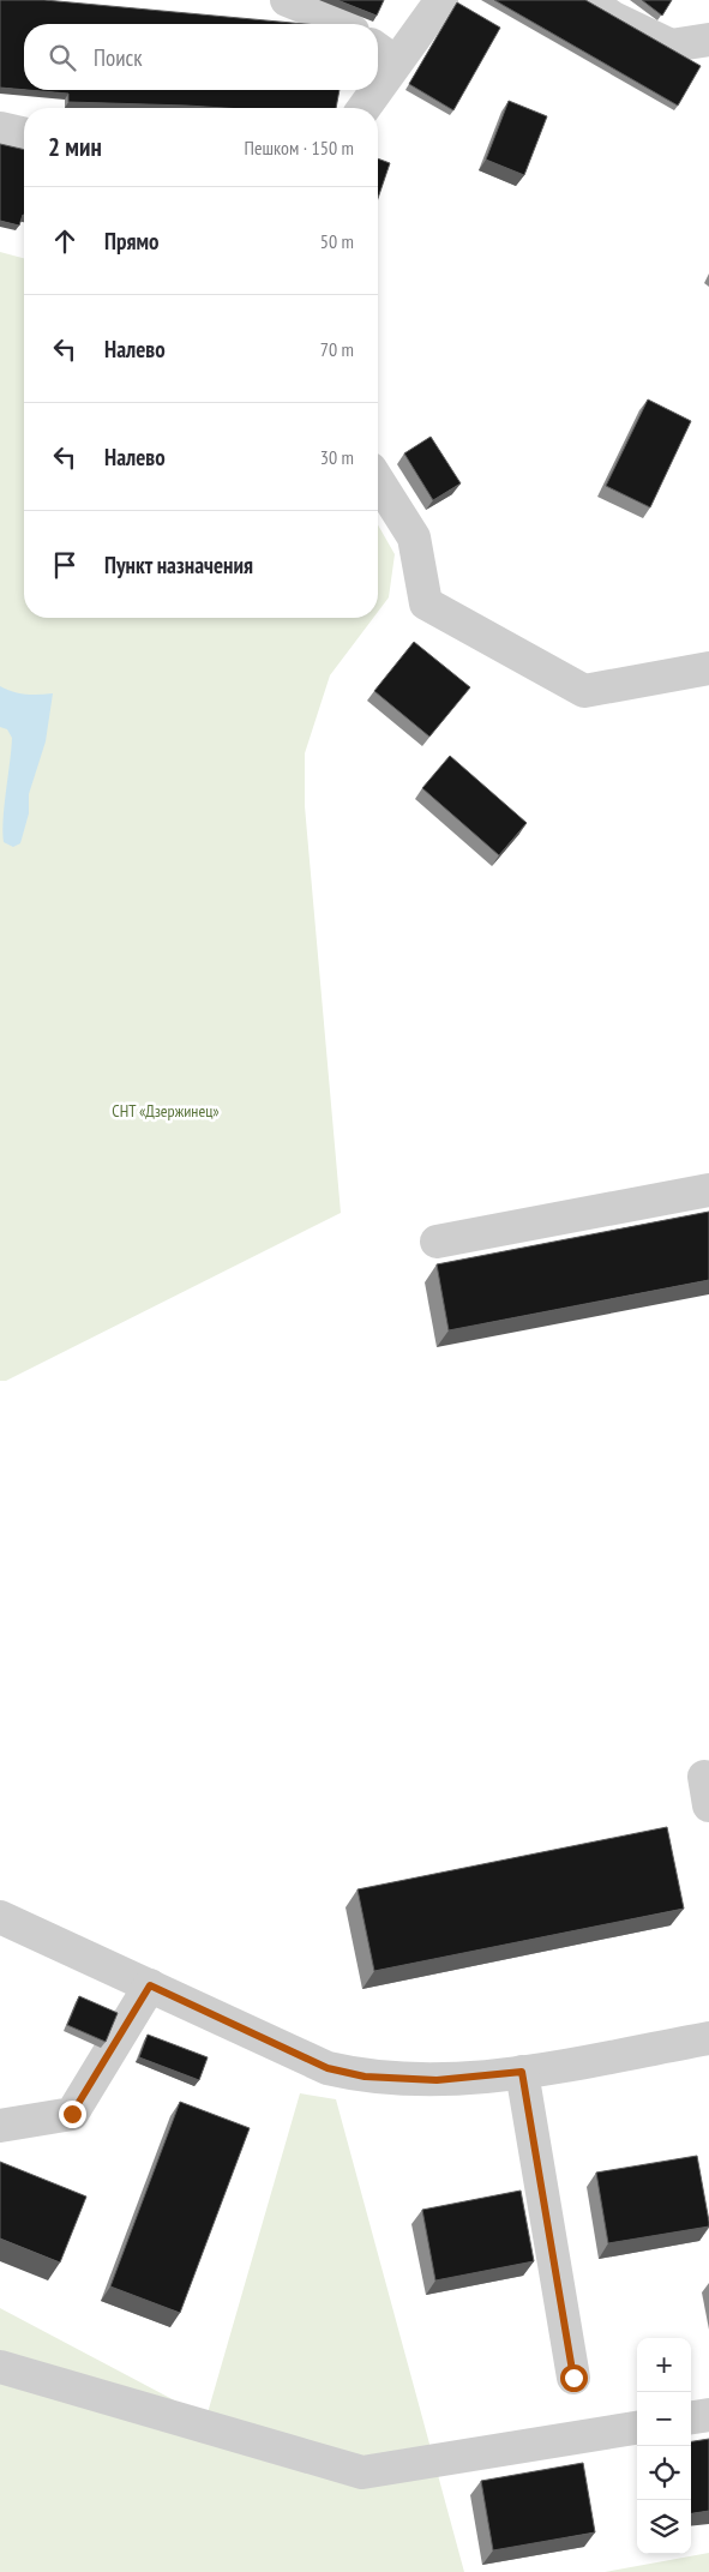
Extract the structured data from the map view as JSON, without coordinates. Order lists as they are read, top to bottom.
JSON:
{
  "parks": ["СНТ «Дзержинец»"],
  "page": {
    "search": "Поиск",
    "heading": ["2 мин", "Пешком · 150 m"],
    "list": [
      ["Прямо", "50 m"],
      ["Налево", "70 m"],
      ["Налево", "30 m"],
      "Пункт назначения"
    ],
    "map_buttons": ["+", "−"]
  }
}
